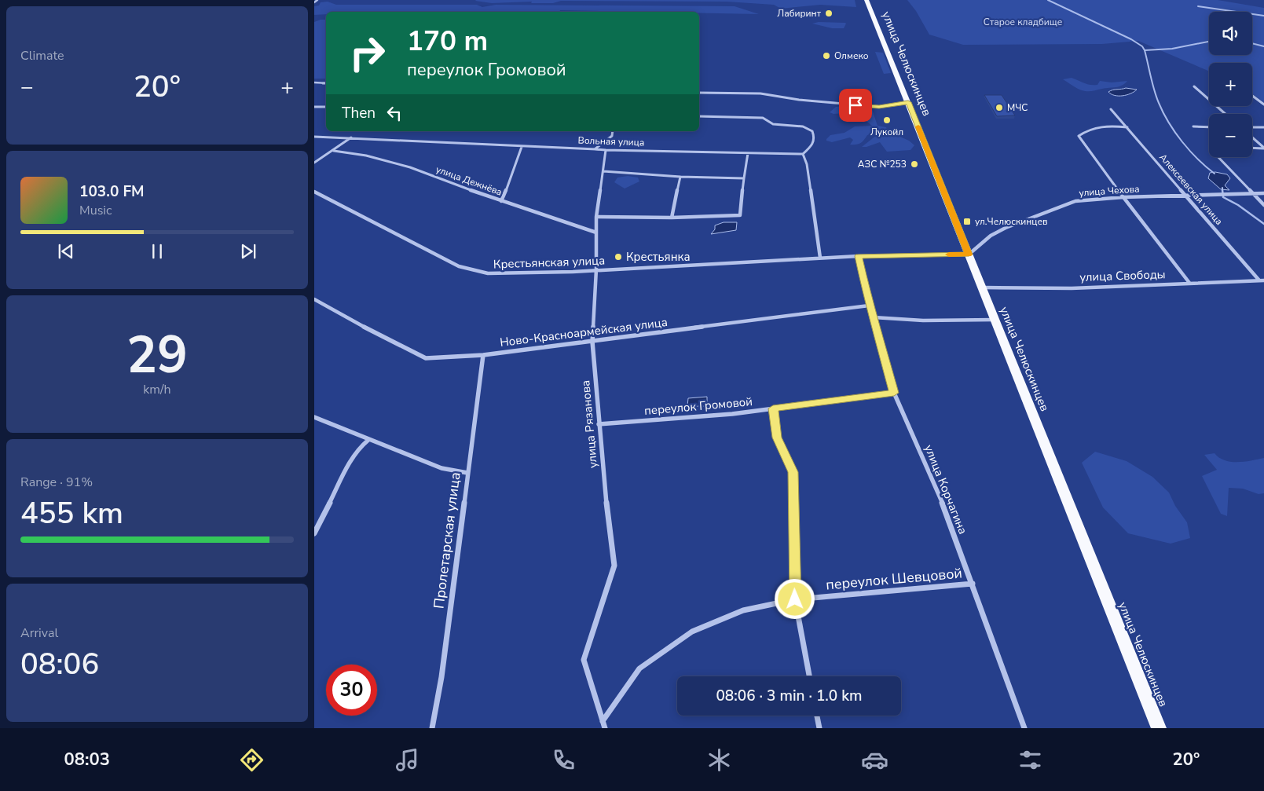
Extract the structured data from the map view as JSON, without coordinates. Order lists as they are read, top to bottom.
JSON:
{
  "streets": {
    "main road": ["улица Челюскинцев"],
    "street": [
      "Вольная улица",
      "улица Дежнёва",
      "Алексеевская улица",
      "улица Чехова",
      "Крестьянская улица",
      "улица Свободы",
      "Ново-Красноармейская улица",
      "переулок Громовой",
      "улица Рязанова",
      "улица Корчагина",
      "Пролетарская улица",
      "переулок Шевцовой"
    ]
  },
  "crossings": [
    ["улица Челюскинцев", "улица Чехова"],
    ["улица Челюскинцев", "Крестьянская улица"],
    ["улица Челюскинцев", "улица Свободы"],
    ["Вольная улица", "улица Рязанова"],
    ["улица Дежнёва", "улица Рязанова"],
    ["Алексеевская улица", "улица Чехова"],
    ["Алексеевская улица", "улица Свободы"],
    ["улица Чехова", "Крестьянская улица"],
    ["Крестьянская улица", "улица Рязанова"],
    ["Крестьянская улица", "улица Корчагина"],
    ["Ново-Красноармейская улица", "улица Рязанова"],
    ["Ново-Красноармейская улица", "улица Корчагина"],
    ["Ново-Красноармейская улица", "Пролетарская улица"],
    ["переулок Громовой", "улица Рязанова"],
    ["переулок Громовой", "улица Корчагина"],
    ["улица Рязанова", "переулок Шевцовой"],
    ["улица Корчагина", "переулок Шевцовой"]
  ],
  "parks": ["Старое кладбище"],
  "places": {
    "other": [
      "Лабиринт",
      "Олмеко",
      "МЧС",
      "Лукойл",
      "АЗС №253",
      "Крестьянка"
    ],
    "transit": ["ул.Челюскинцев"]
  },
  "page": {
    "tile": [
      "Climate",
      ["29", "km/h"],
      ["Range · 91%", "455 km"],
      ["Arrival", "08:06"]
    ],
    "map_buttons": ["+", "−"],
    "turn": ["170 m", "переулок Громовой"],
    "heat": ["−", "20°", "+"],
    "then": "Then",
    "song": ["103.0 FM", "Music"],
    "limit": "30",
    "trip": "08:06 · 3 min · 1.0 km",
    "tabs": ["08:03", "20°"]
  }
}
